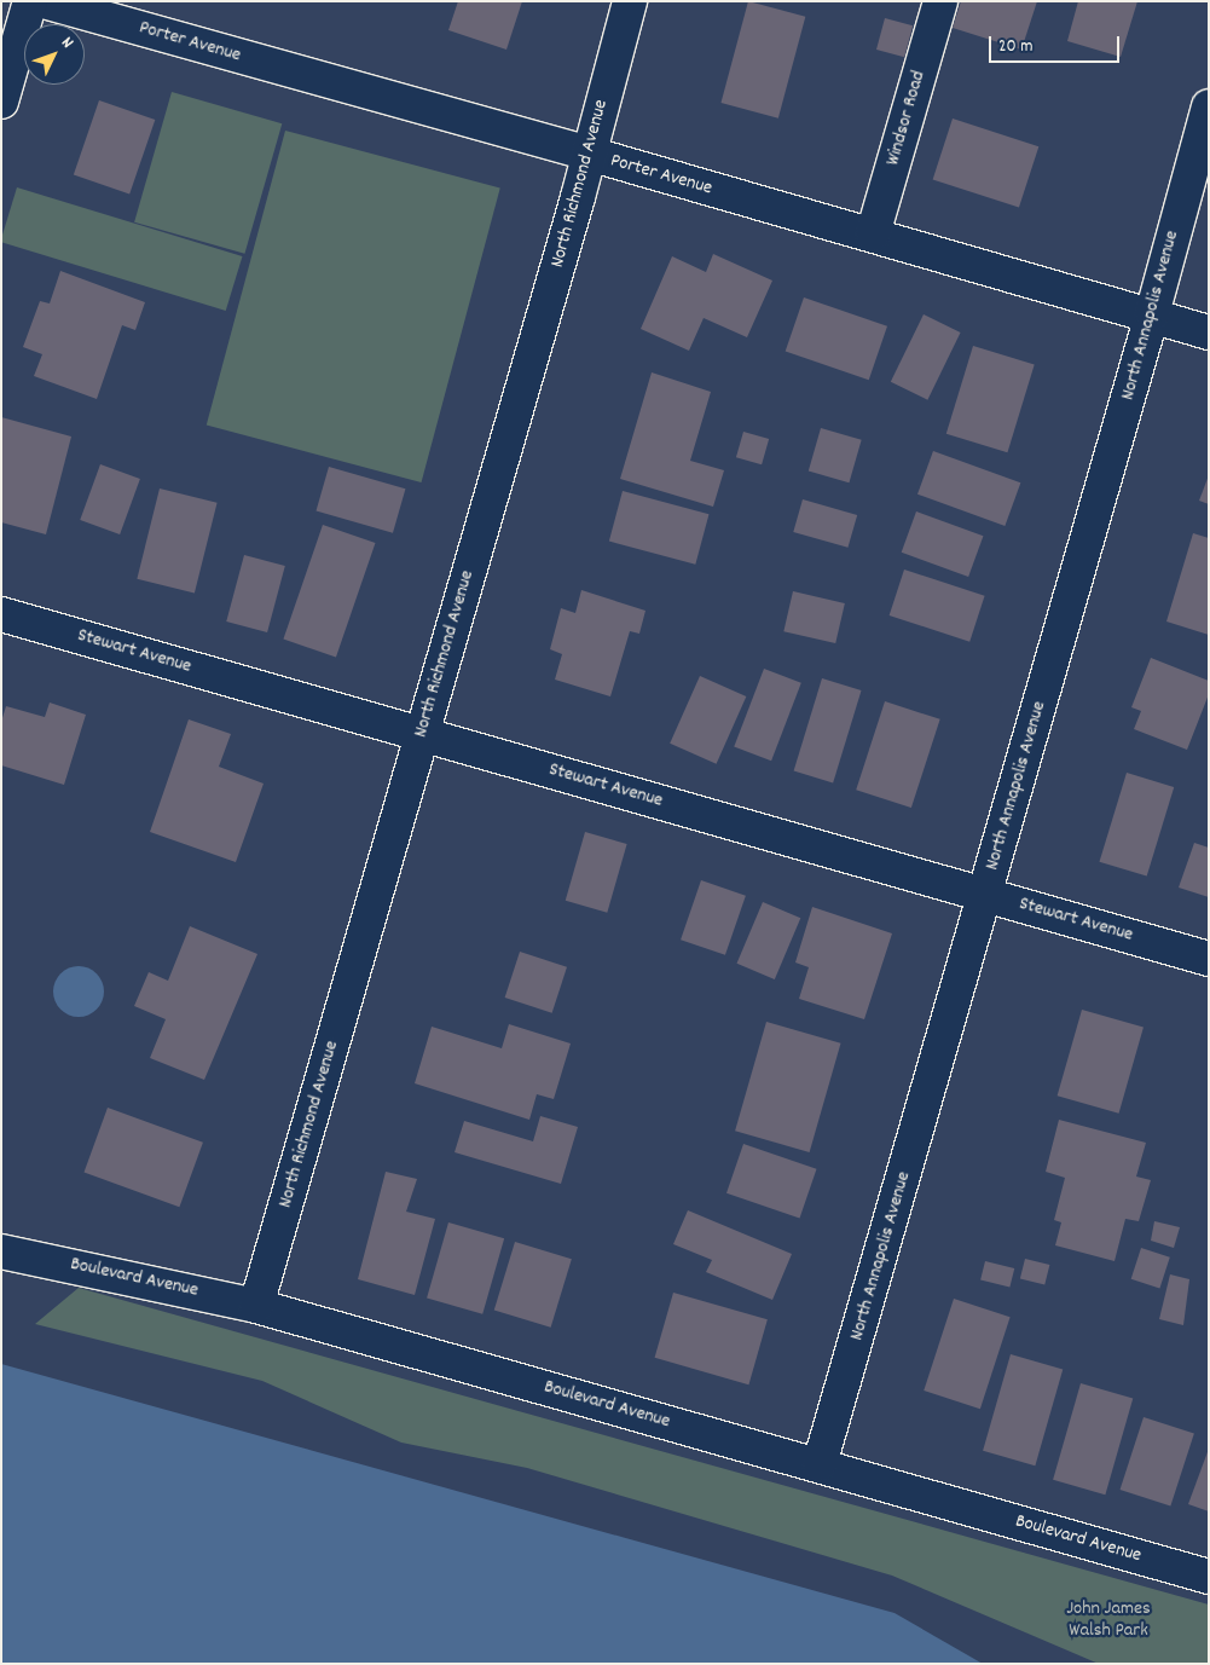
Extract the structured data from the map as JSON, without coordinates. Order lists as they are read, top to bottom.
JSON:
{
  "streets": {
    "street": [
      "Porter Avenue",
      "Windsor Road",
      "North Richmond Avenue",
      "North Annapolis Avenue",
      "Stewart Avenue",
      "Boulevard Avenue"
    ]
  },
  "crossings": [
    ["Porter Avenue", "Windsor Road"],
    ["Porter Avenue", "North Richmond Avenue"],
    ["Porter Avenue", "North Annapolis Avenue"],
    ["North Richmond Avenue", "Stewart Avenue"],
    ["North Richmond Avenue", "Boulevard Avenue"],
    ["North Annapolis Avenue", "Stewart Avenue"],
    ["North Annapolis Avenue", "Boulevard Avenue"]
  ],
  "parks": ["John James Walsh Park"],
  "scale_bar": "20 m",
  "north": "top right"
}
